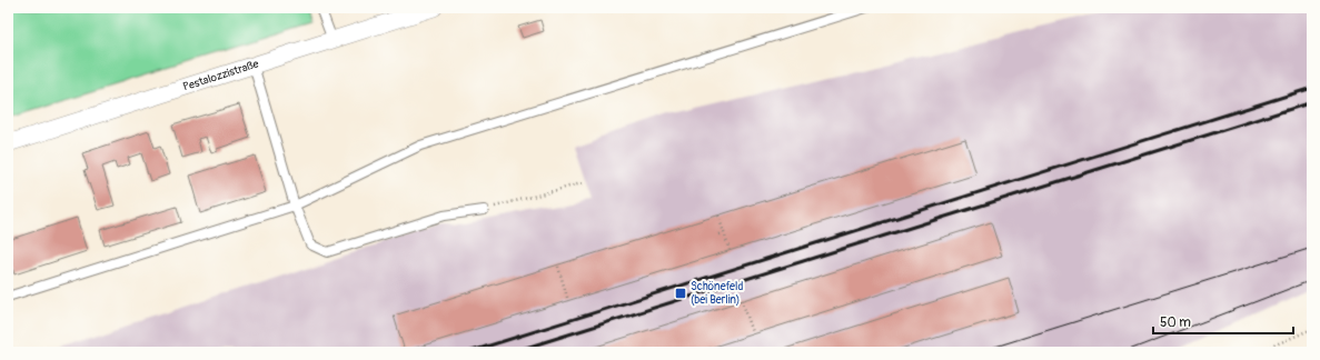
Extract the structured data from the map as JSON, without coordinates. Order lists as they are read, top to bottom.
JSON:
{
  "streets": {
    "street": ["Pestalozzistraße"]
  },
  "places": {
    "transit": ["Schönefeld (bei Berlin)"]
  },
  "scale_bar": "50 m"
}
